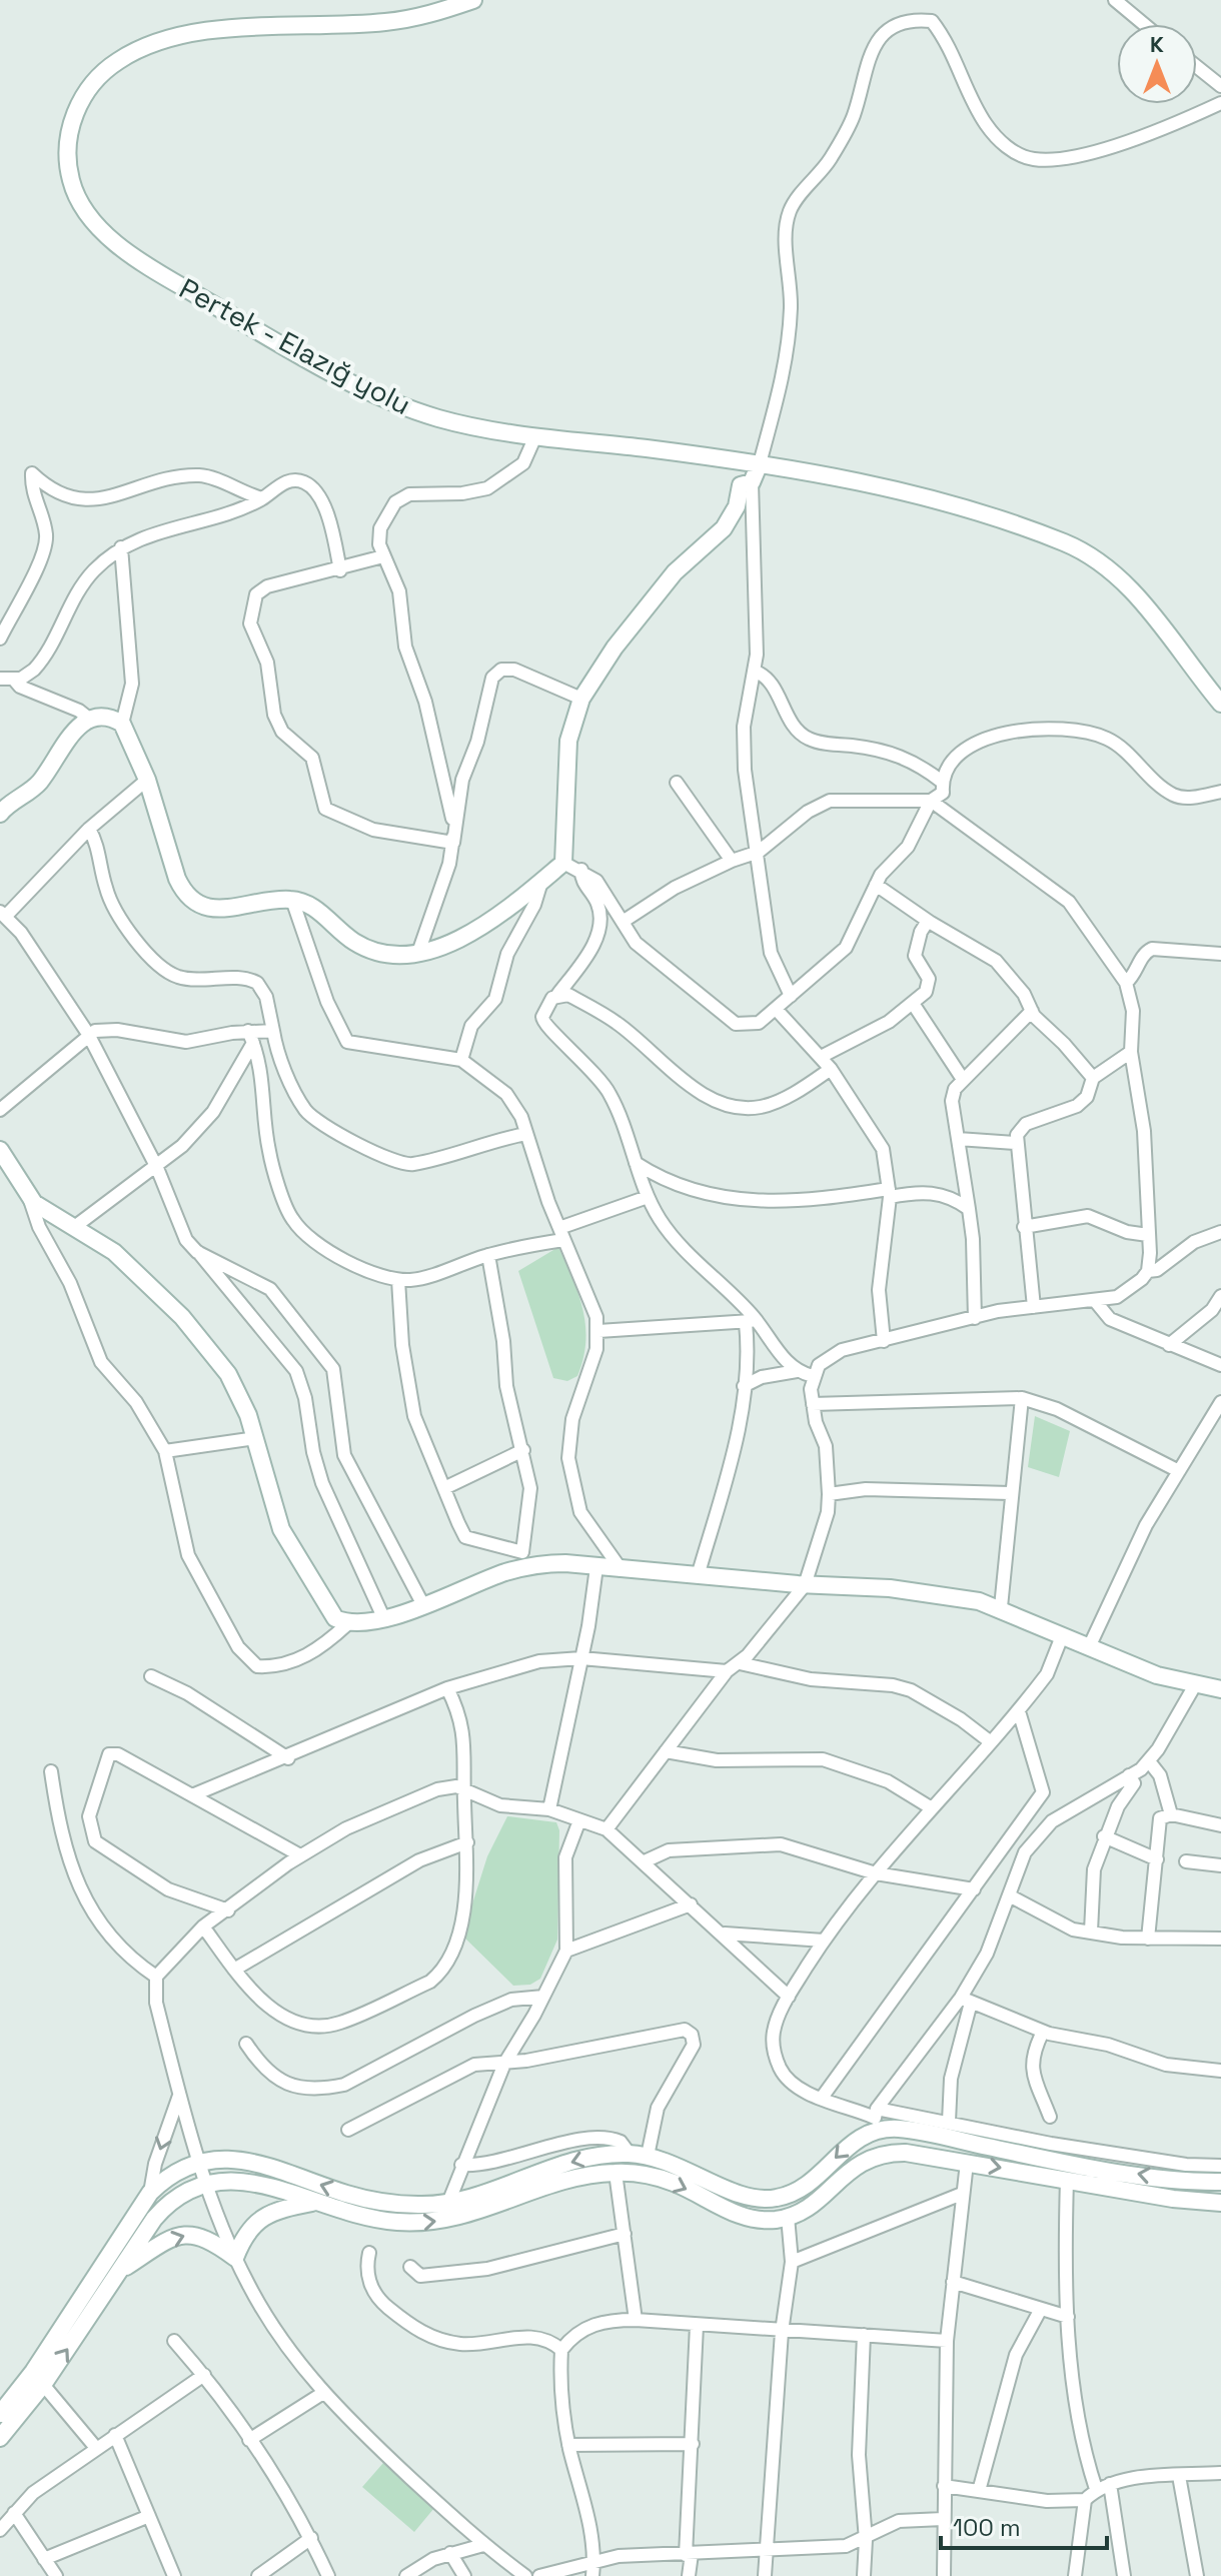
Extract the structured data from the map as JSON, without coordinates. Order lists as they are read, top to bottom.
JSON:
{
  "streets": {
    "main road": ["Pertek - Elazığ yolu"]
  },
  "scale_bar": "100 m",
  "north": "top"
}
